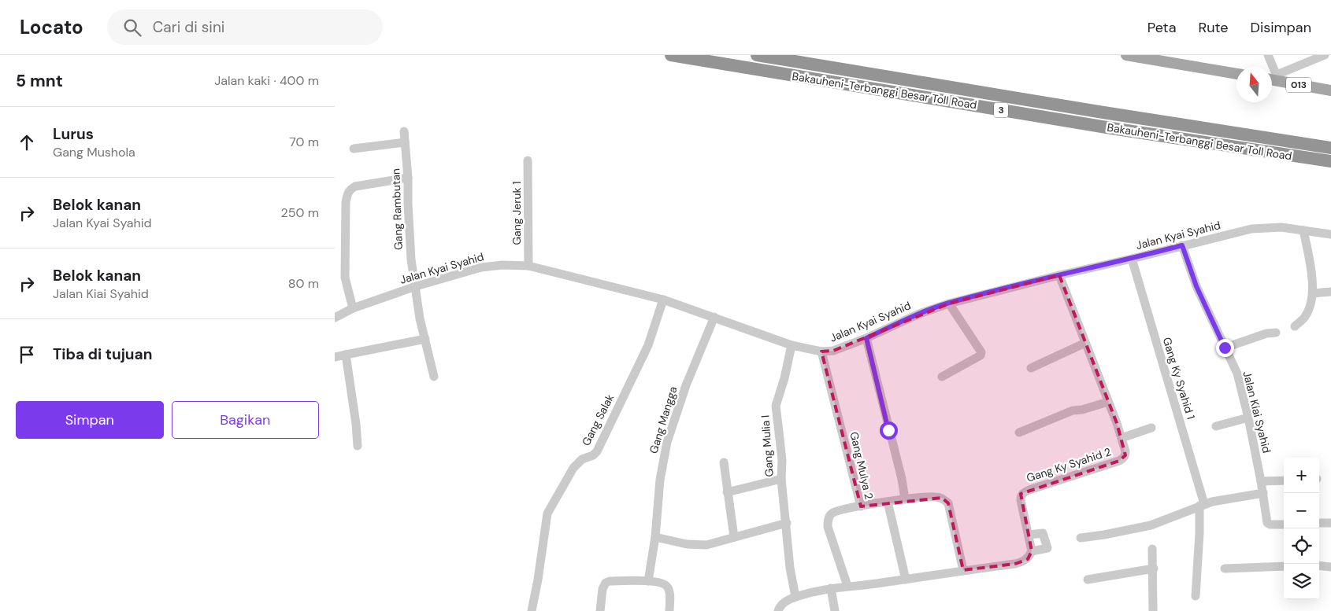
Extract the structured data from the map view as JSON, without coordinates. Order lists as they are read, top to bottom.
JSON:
{
  "streets": {
    "highway": ["Bakauheni-Terbanggi Besar Toll Road", "3"],
    "main road": ["013"],
    "street": [
      "Gang Rambutan",
      "Gang Jeruk 1",
      "Jalan Kyai Syahid",
      "Gang Ky Syahid 1",
      "Jalan Kiai Syahid",
      "Gang Salak",
      "Gang Mangga",
      "Gang Mulia I",
      "Gang Ky Syahid 2",
      "Gang Mulya 2"
    ]
  },
  "crossings": [
    ["Gang Rambutan", "Jalan Kyai Syahid"],
    ["Gang Jeruk 1", "Jalan Kyai Syahid"],
    ["Jalan Kyai Syahid", "Gang Ky Syahid 1"],
    ["Jalan Kyai Syahid", "Jalan Kiai Syahid"],
    ["Jalan Kyai Syahid", "Gang Salak"],
    ["Jalan Kyai Syahid", "Gang Mangga"],
    ["Jalan Kyai Syahid", "Gang Mulia I"],
    ["Jalan Kyai Syahid", "Gang Ky Syahid 2"],
    ["Jalan Kyai Syahid", "Gang Mulya 2"]
  ],
  "north": "top",
  "page": {
    "header": "Locato",
    "search": "Cari di sini",
    "nav": ["Peta", "Rute", "Disimpan"],
    "heading": ["5 mnt", "Jalan kaki · 400 m"],
    "list": [
      ["Lurus", "Gang Mushola", "70 m"],
      ["Belok kanan", "Jalan Kyai Syahid", "250 m"],
      ["Belok kanan", "Jalan Kiai Syahid", "80 m"],
      "Tiba di tujuan"
    ],
    "buttons": ["Simpan", "Bagikan"],
    "map_buttons": ["+", "−"]
  }
}
